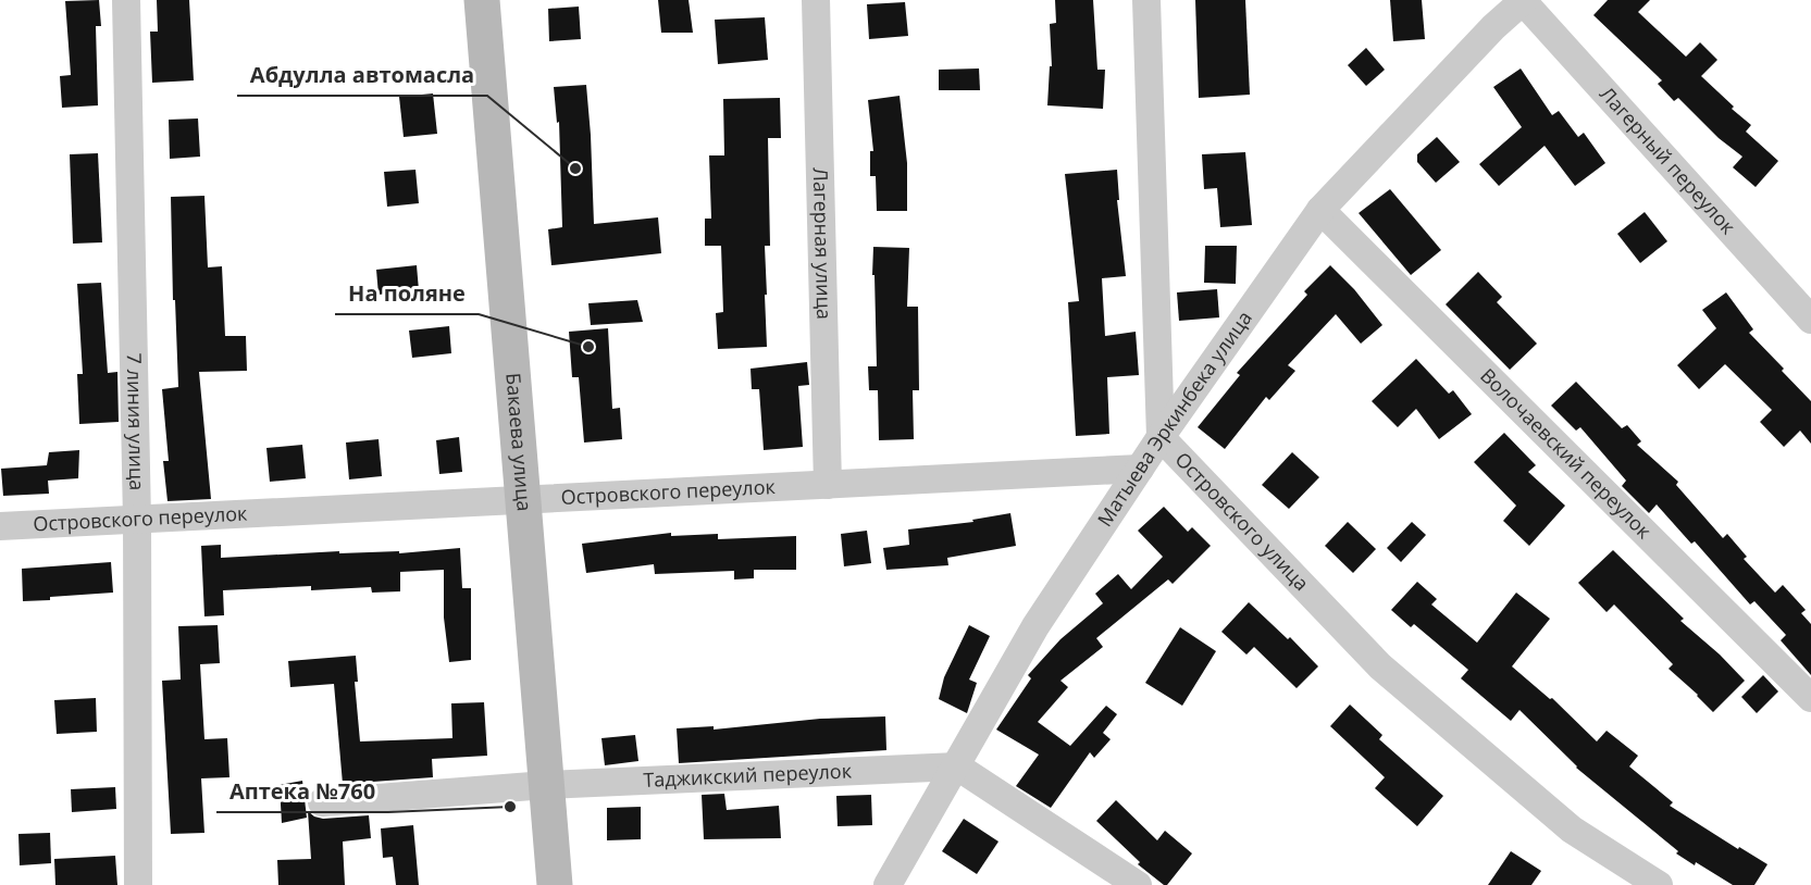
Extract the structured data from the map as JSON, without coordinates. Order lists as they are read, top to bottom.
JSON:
{
  "streets": {
    "main road": ["Бакаева улица"],
    "street": [
      "Лагерный переулок",
      "Лагерная улица",
      "Матыева Эркинбека улица",
      "7 линия улица",
      "Волочаевский переулок",
      "Островского переулок",
      "Островского улица",
      "Таджикский переулок"
    ]
  },
  "crossings": [
    ["Лагерный переулок", "Матыева Эркинбека улица"],
    ["Лагерная улица", "Островского переулок"],
    ["Матыева Эркинбека улица", "Волочаевский переулок"],
    ["Матыева Эркинбека улица", "Островского переулок"],
    ["Матыева Эркинбека улица", "Островского улица"],
    ["Матыева Эркинбека улица", "Таджикский переулок"],
    ["7 линия улица", "Островского переулок"],
    ["Бакаева улица", "Островского переулок"],
    ["Бакаева улица", "Таджикский переулок"]
  ],
  "places": ["Абдулла автомасла", "На поляне", "Аптека №760"]
}
